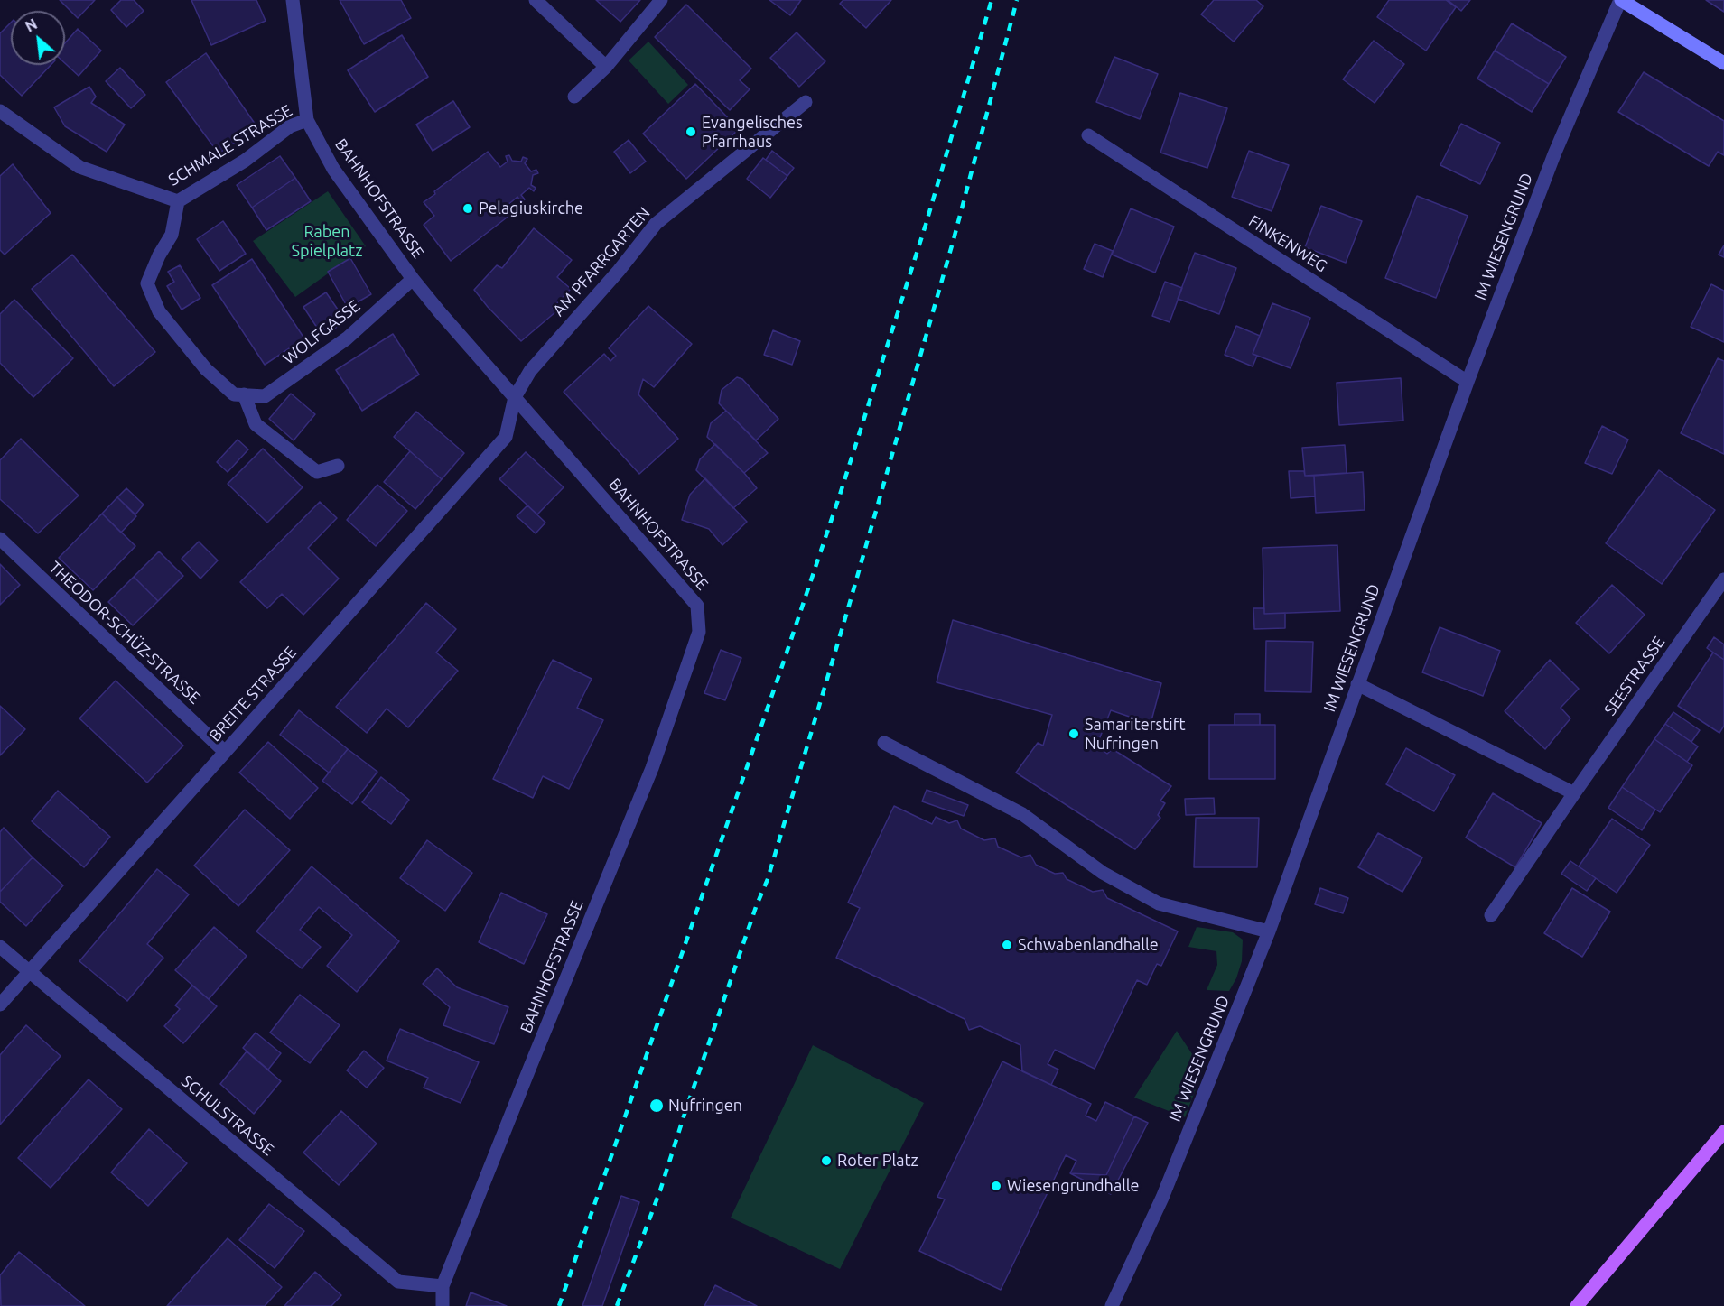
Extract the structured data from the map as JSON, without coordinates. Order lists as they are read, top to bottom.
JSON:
{
  "streets": {
    "street": [
      "SCHMALE STRASSE",
      "BAHNHOFSTRASSE",
      "IM WIESENGRUND",
      "FINKENWEG",
      "AM PFARRGARTEN",
      "WOLFGASSE",
      "THEODOR-SCHÜZ-STRASSE",
      "SEESTRASSE",
      "BREITE STRASSE",
      "SCHULSTRASSE"
    ]
  },
  "crossings": [
    ["SCHMALE STRASSE", "BAHNHOFSTRASSE"],
    ["BAHNHOFSTRASSE", "AM PFARRGARTEN"],
    ["BAHNHOFSTRASSE", "WOLFGASSE"],
    ["BAHNHOFSTRASSE", "BREITE STRASSE"],
    ["BAHNHOFSTRASSE", "SCHULSTRASSE"],
    ["IM WIESENGRUND", "FINKENWEG"],
    ["AM PFARRGARTEN", "BREITE STRASSE"],
    ["THEODOR-SCHÜZ-STRASSE", "BREITE STRASSE"],
    ["BREITE STRASSE", "SCHULSTRASSE"]
  ],
  "parks": ["Raben Spielplatz"],
  "places": [
    "Evangelisches Pfarrhaus",
    "Pelagiuskirche",
    "Samariterstift Nufringen",
    "Schwabenlandhalle",
    "Nufringen",
    "Roter Platz",
    "Wiesengrundhalle"
  ],
  "north": "top left"
}
